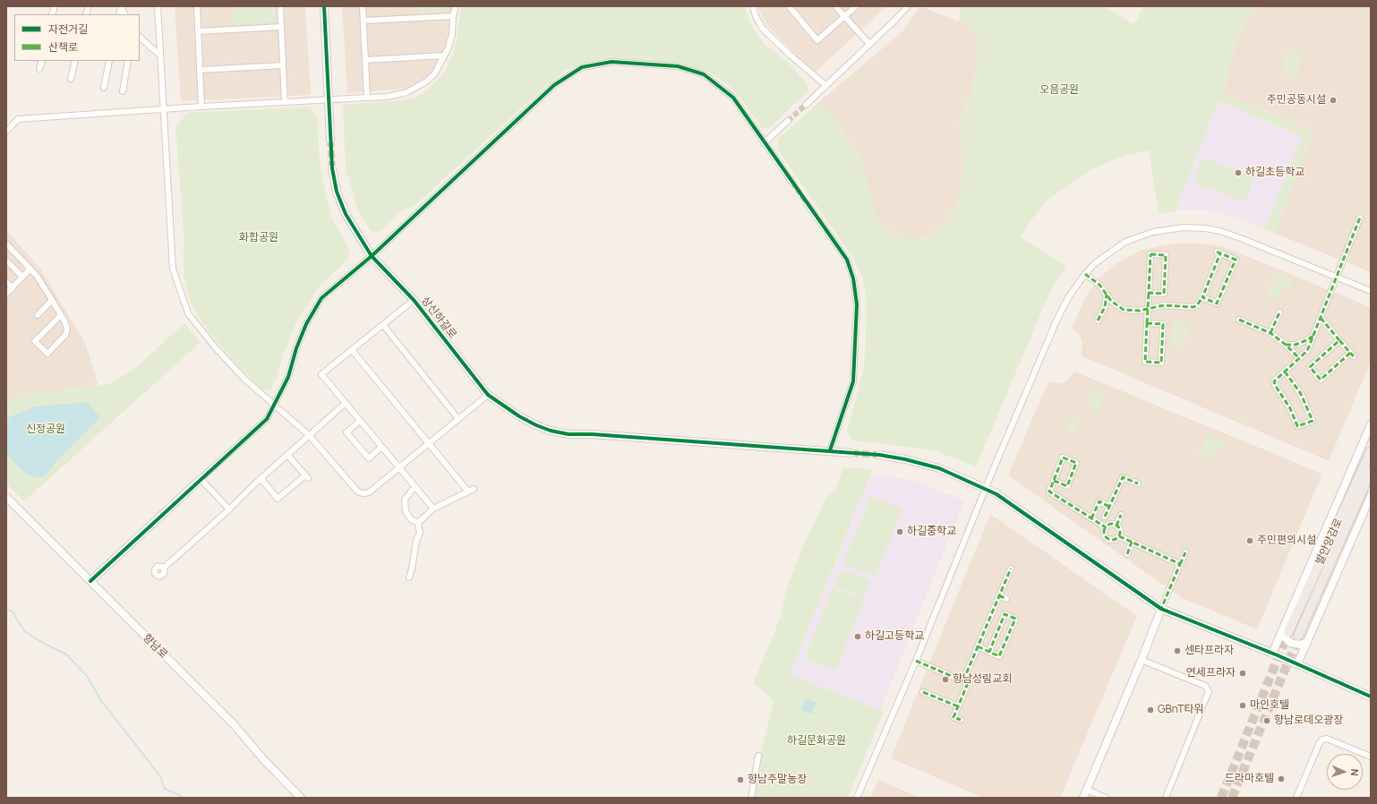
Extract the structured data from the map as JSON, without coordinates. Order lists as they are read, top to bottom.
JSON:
{
  "streets": {
    "highway": ["발안양감로"],
    "street": ["상신하길로", "향남로"]
  },
  "parks": [
    "오음공원",
    "화합공원",
    "신정공원",
    "하길문화공원"
  ],
  "places": [
    "주민공동시설",
    "하길초등학교",
    "하길중학교",
    "주민편의시설",
    "하길고등학교",
    "센타프라자",
    "연세프라자",
    "향남성림교회",
    "마인호텔",
    "GBnT타워",
    "향남로데오광장",
    "드라마호텔",
    "향남주말농장"
  ],
  "legend": ["자전거길", "산책로"],
  "north": "right"
}
